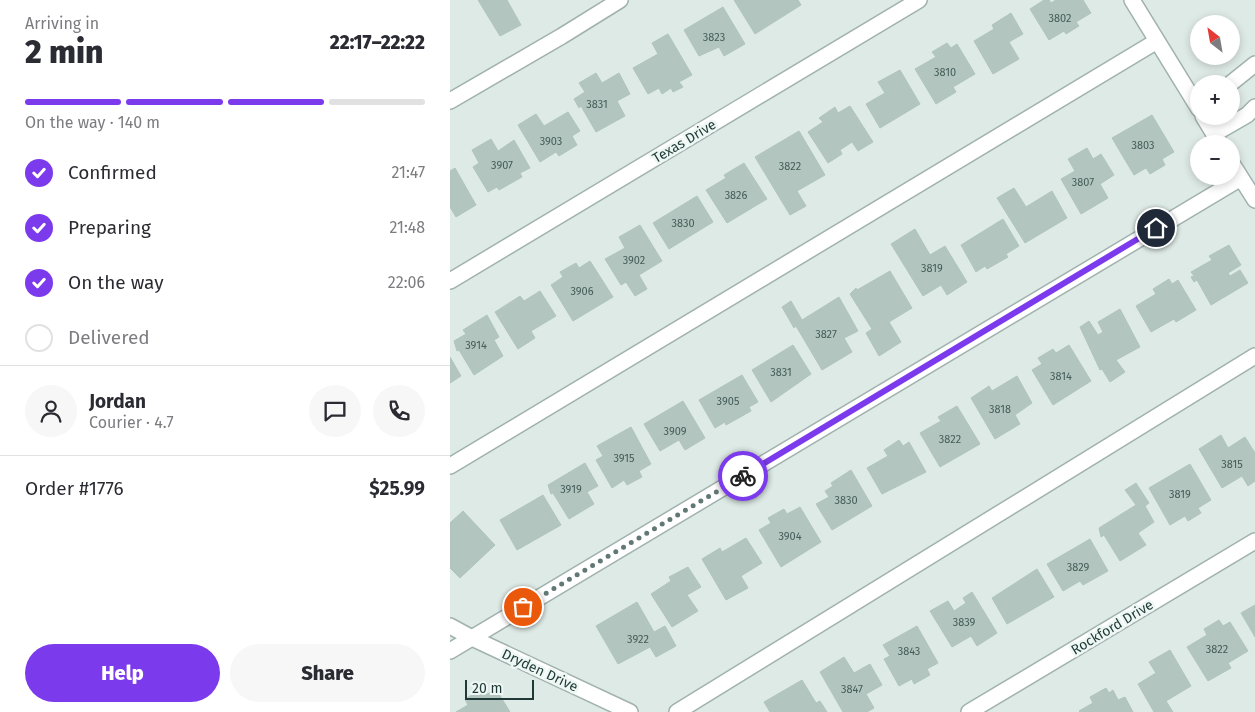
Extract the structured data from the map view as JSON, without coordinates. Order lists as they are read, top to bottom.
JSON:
{
  "streets": {
    "street": ["Texas Drive", "Rockford Drive", "Dryden Drive"]
  },
  "house_numbers": [
    "3802",
    "3823",
    "3810",
    "3831",
    "3903",
    "3803",
    "3907",
    "3822",
    "3807",
    "3826",
    "3830",
    "3902",
    "3819",
    "3906",
    "3827",
    "3914",
    "3831",
    "3814",
    "3905",
    "3818",
    "3909",
    "3822",
    "3915",
    "3815",
    "3919",
    "3819",
    "3830",
    "3904",
    "3829",
    "3839",
    "3922",
    "3822",
    "3843",
    "3847"
  ],
  "scale_bar": "20 m",
  "north": "top left",
  "page": {
    "heading": ["2 min", "Arriving in", "22:17–22:22"],
    "panel": [
      "Jordan",
      "Courier · 4.7",
      "Order #1776",
      "$25.99"
    ],
    "map_buttons": ["+", "−"],
    "bar": "On the way · 140 m",
    "list": [
      ["Confirmed", "21:47"],
      ["Preparing", "21:48"],
      ["On the way", "22:06"],
      "Delivered"
    ],
    "buttons": ["Help", "Share"],
    "scale": "20 m"
  }
}
